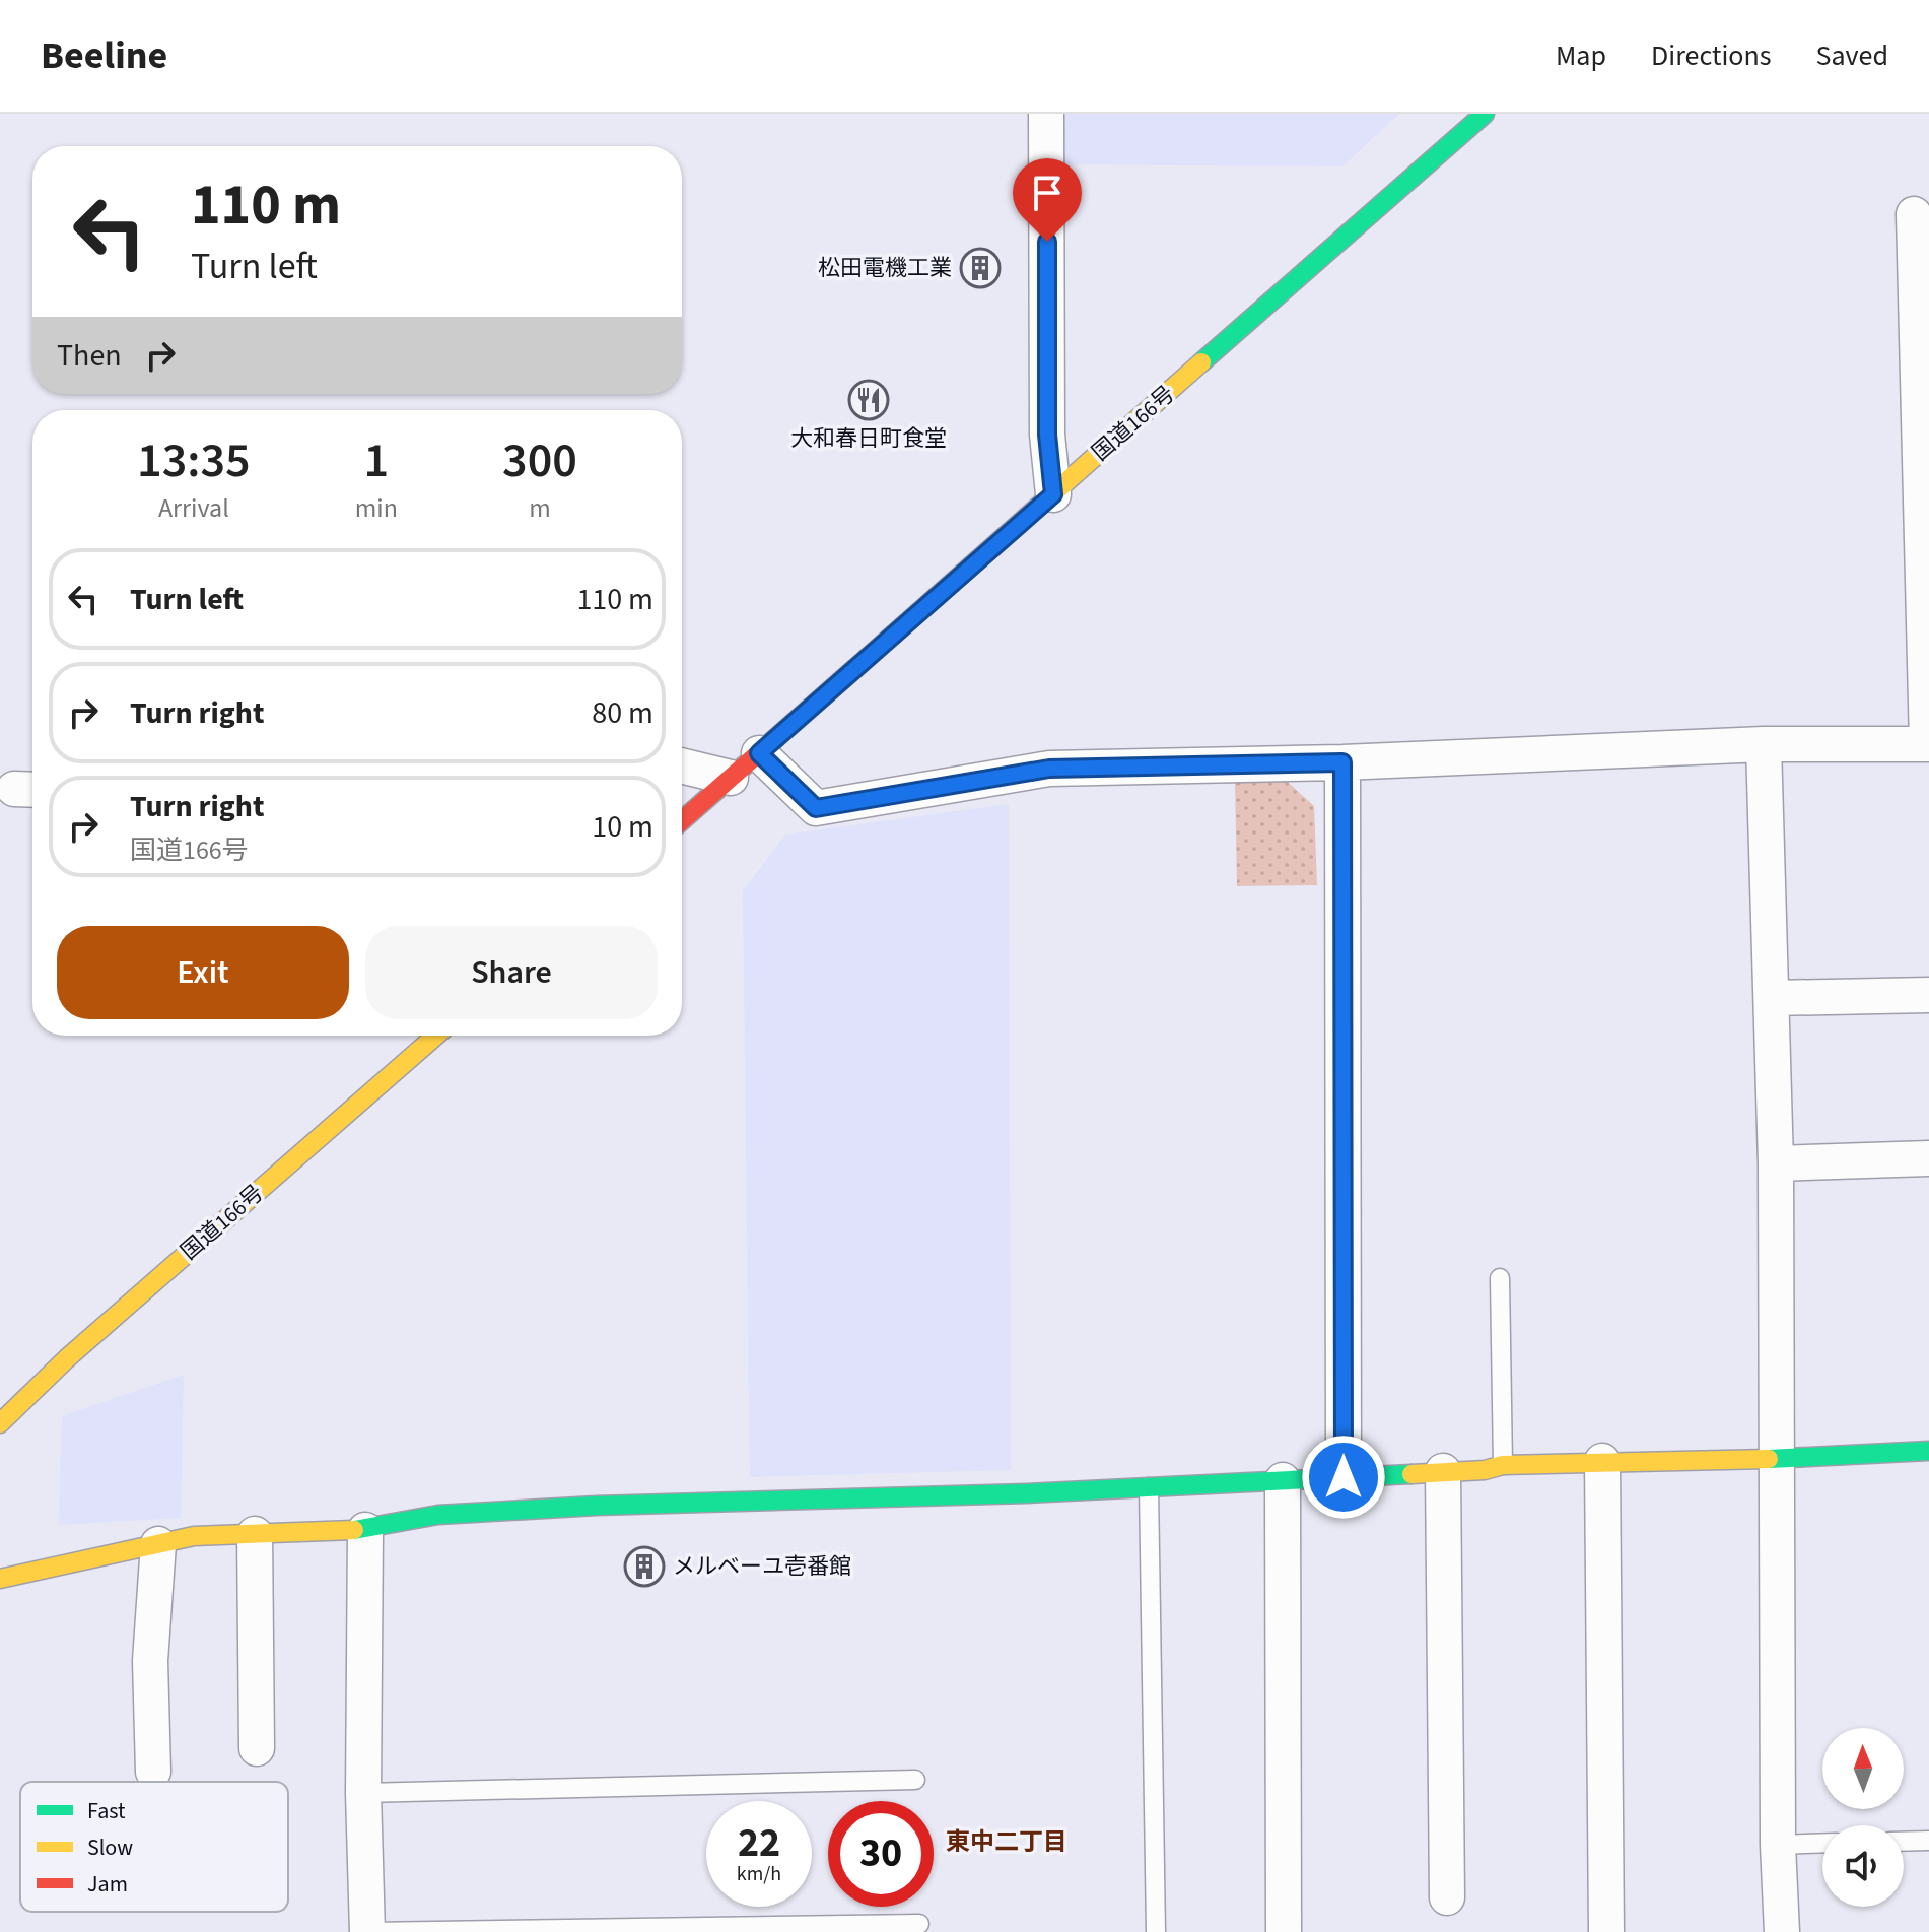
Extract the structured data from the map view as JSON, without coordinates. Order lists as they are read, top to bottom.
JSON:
{
  "streets": {
    "main road": ["国道166号"]
  },
  "districts": ["東中二丁目"],
  "places": {
    "building": ["松田電機工業", "メルベーユ壱番館"],
    "restaurant": ["大和春日町食堂"]
  },
  "legend": ["Fast", "Slow", "Jam"],
  "north": "top",
  "page": {
    "header": "Beeline",
    "nav": ["Map", "Directions", "Saved"],
    "turn": ["110 m", "Turn left"],
    "then": "Then",
    "eta": [
      "13:35",
      "Arrival",
      "1",
      "min",
      "300",
      "m"
    ],
    "list": [
      {
        "name": "Turn left",
        "value": "110 m"
      },
      {
        "name": "Turn right",
        "value": "80 m"
      },
      {
        "name": "Turn right",
        "note": "国道166号",
        "value": "10 m"
      }
    ],
    "buttons": ["Exit", "Share"],
    "speed": "22 km/h",
    "limit": "30"
  }
}
